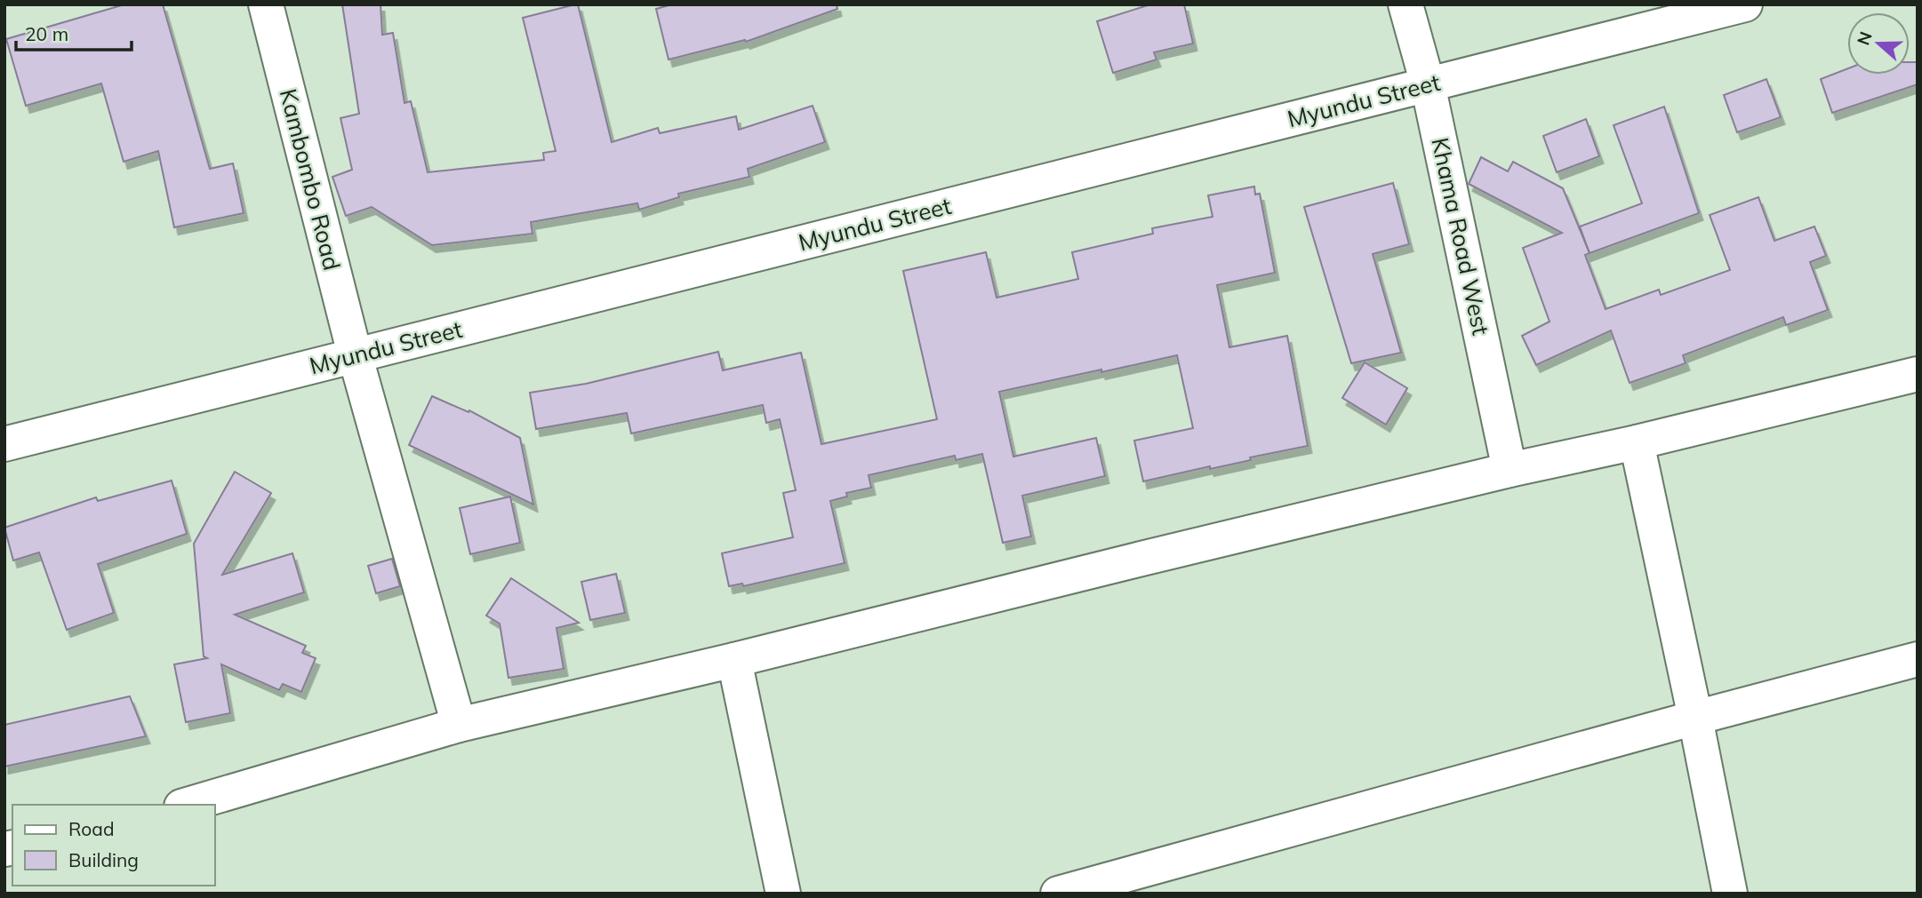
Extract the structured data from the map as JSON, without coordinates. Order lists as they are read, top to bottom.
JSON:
{
  "streets": {
    "street": ["Myundu Street", "Kambombo Road", "Khama Road West"]
  },
  "crossings": [
    ["Myundu Street", "Kambombo Road"],
    ["Myundu Street", "Khama Road West"]
  ],
  "legend": ["Road", "Building"],
  "scale_bar": "20 m",
  "north": "left"
}
